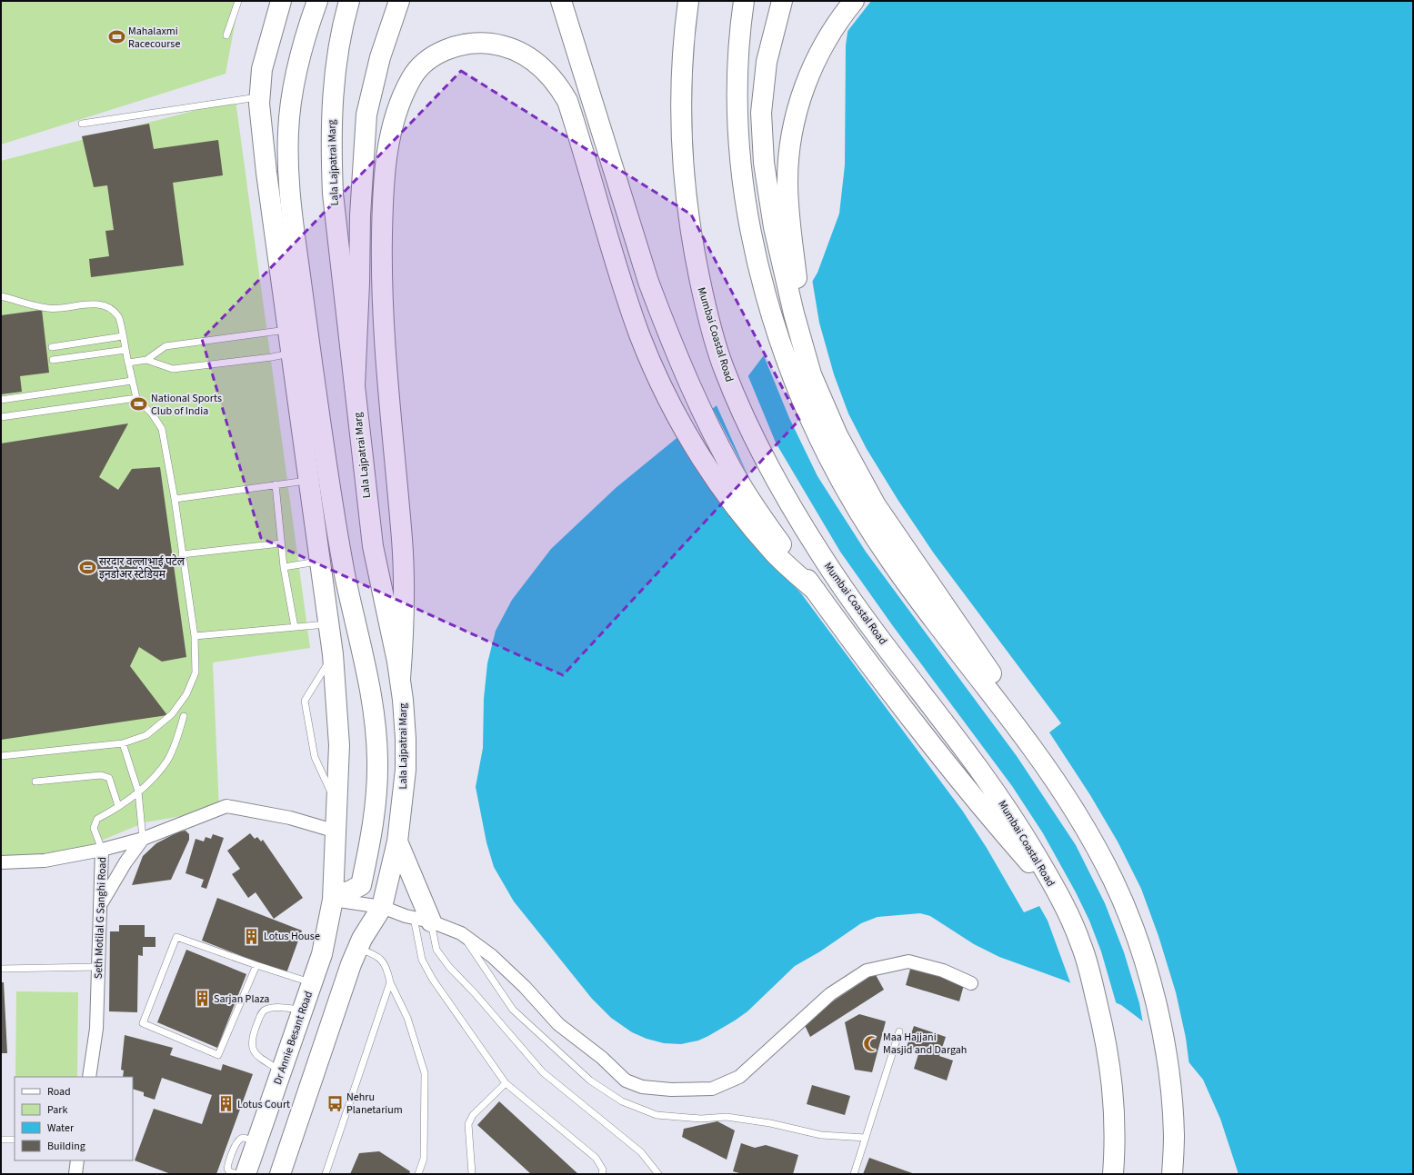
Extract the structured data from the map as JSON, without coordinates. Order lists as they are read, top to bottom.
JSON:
{
  "streets": {
    "main road": ["Lala Lajpatrai Marg", "Mumbai Coastal Road", "Dr Annie Besant Road"],
    "street": ["Seth Motilal G Sanghi Road"]
  },
  "places": {
    "sports": ["Mahalaxmi Racecourse", "National Sports Club of India", "सरदार वल्लाभाई पटेल इनडोअर स्टेडियम"],
    "building": ["Lotus House", "Sarjan Plaza", "Lotus Court"],
    "mosque": ["Maa Hajjani Masjid and Dargah"],
    "bus stop": ["Nehru Planetarium"]
  },
  "legend": [
    "Road",
    "Park",
    "Water",
    "Building"
  ]
}
